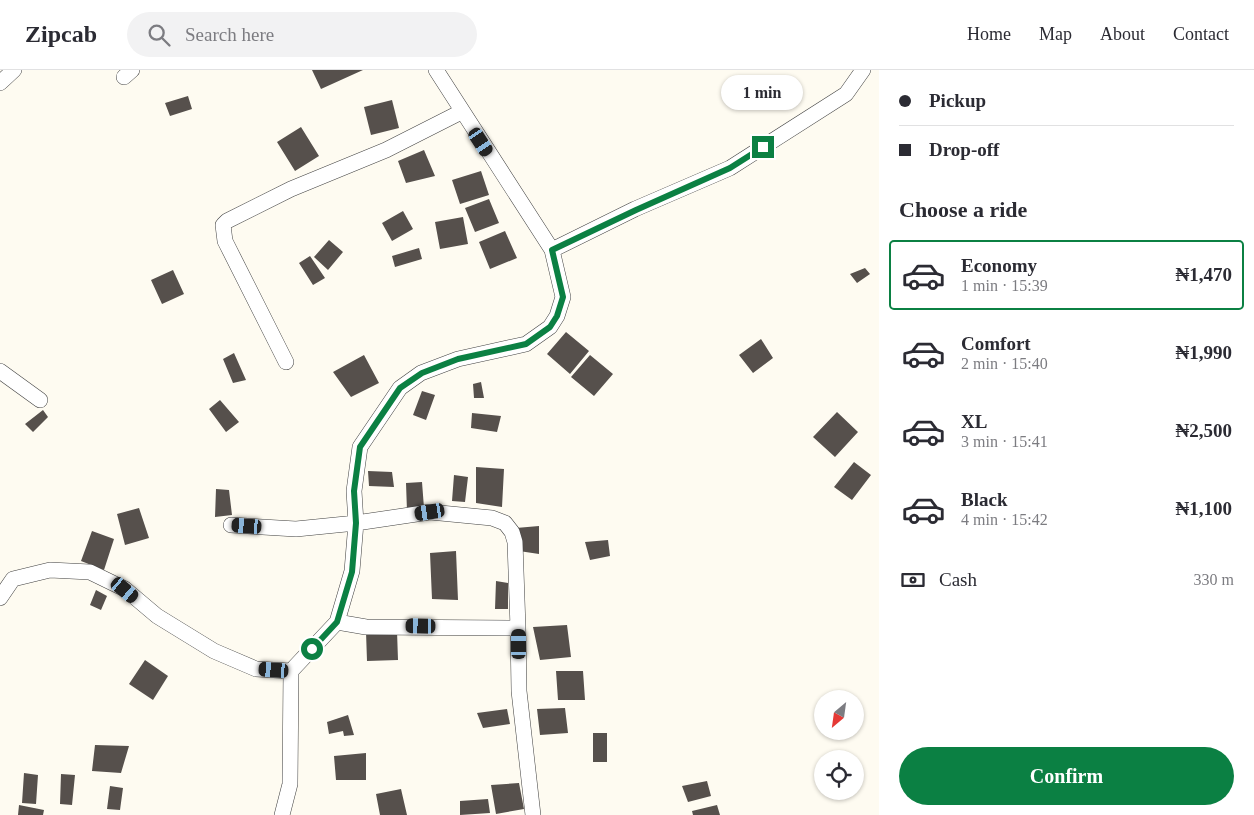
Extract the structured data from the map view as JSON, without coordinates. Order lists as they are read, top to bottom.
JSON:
{
  "north": "bottom left",
  "page": {
    "header": "Zipcab",
    "search": "Search here",
    "nav": [
      "Home",
      "Map",
      "About",
      "Contact"
    ],
    "banner": ["Pickup", "Drop-off"],
    "bubble": "1 min",
    "heading": "Choose a ride",
    "list": [
      {
        "name": "Economy",
        "note": "1 min · 15:39",
        "value": "₦1,470"
      },
      {
        "name": "Comfort",
        "note": "2 min · 15:40",
        "value": "₦1,990"
      },
      {
        "name": "XL",
        "note": "3 min · 15:41",
        "value": "₦2,500"
      },
      {
        "name": "Black",
        "note": "4 min · 15:42",
        "value": "₦1,100"
      }
    ],
    "pay": ["Cash", "330 m"],
    "buttons": "Confirm"
  }
}
